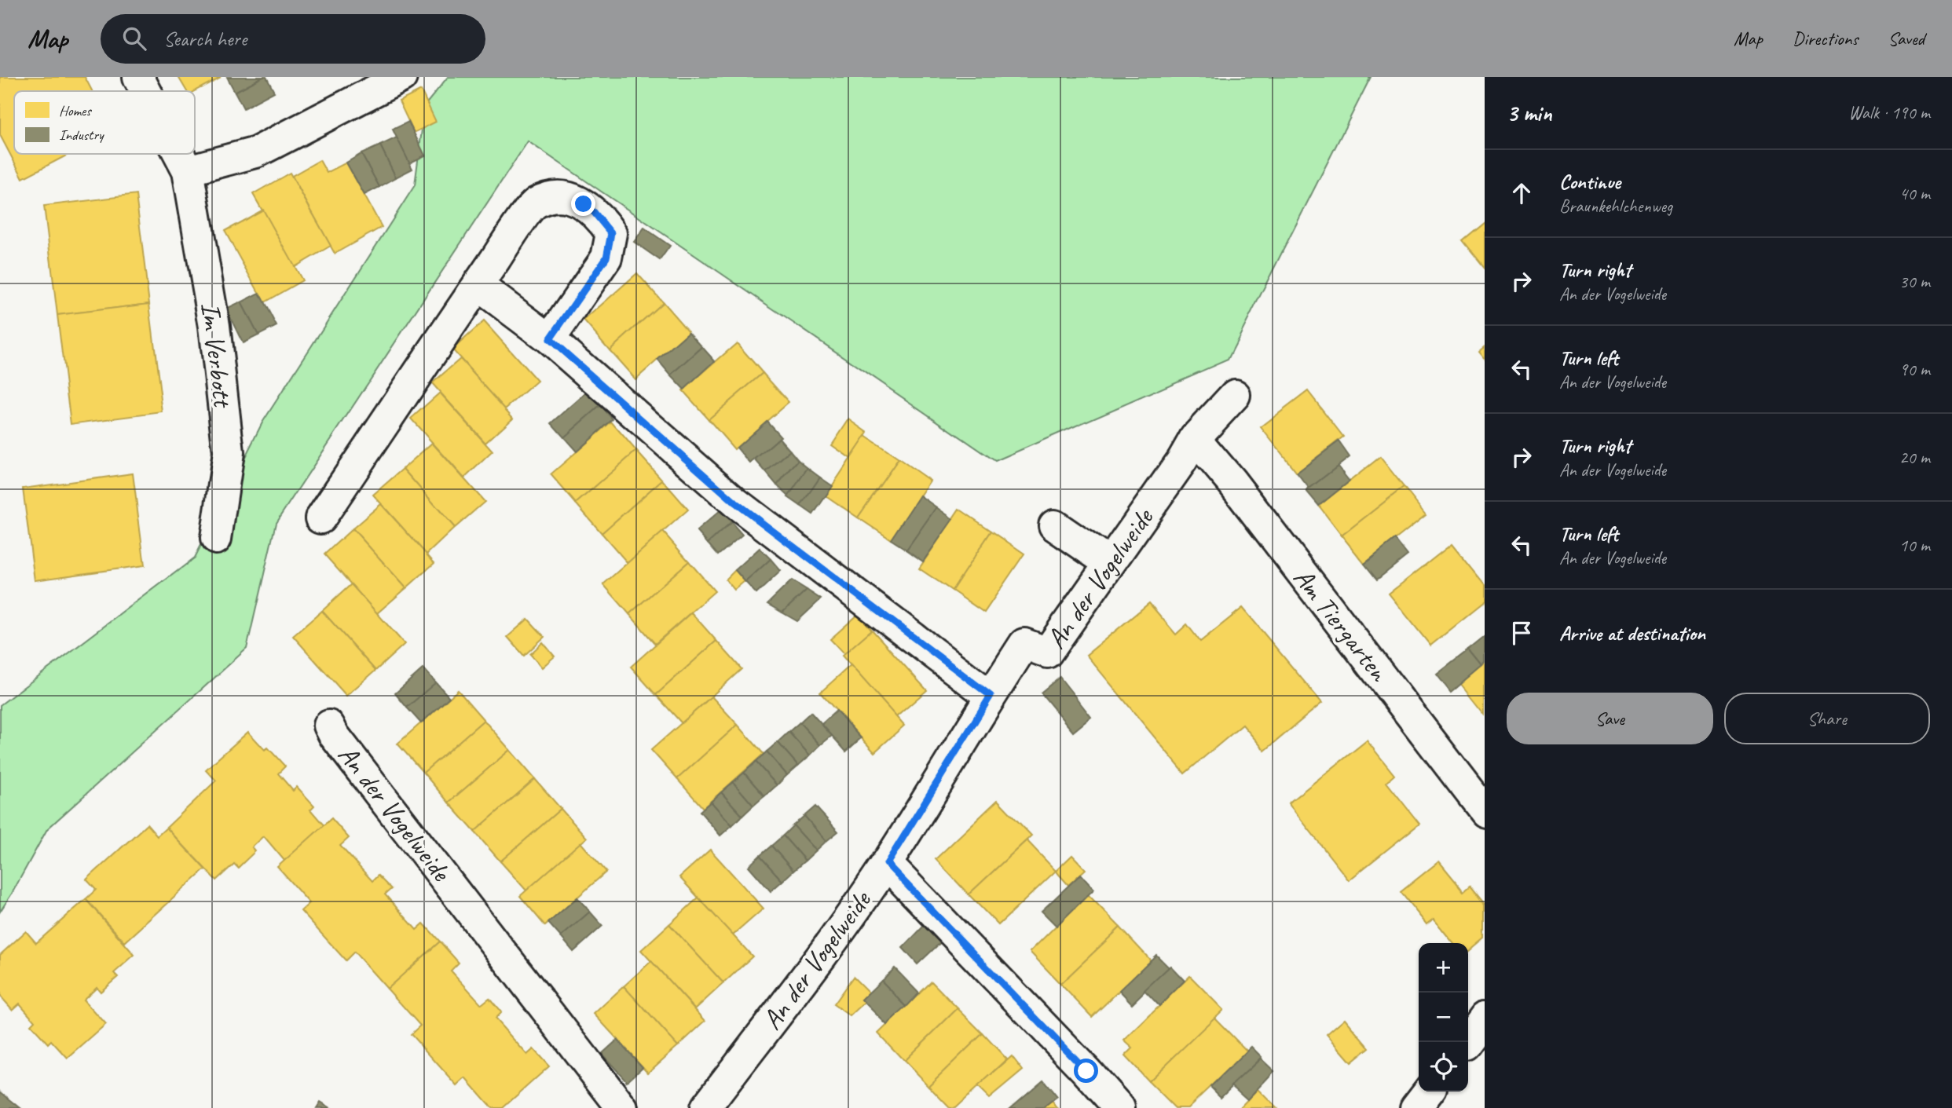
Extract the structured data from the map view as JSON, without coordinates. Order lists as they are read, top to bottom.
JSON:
{
  "streets": {
    "street": ["Im Verbott", "An der Vogelweide", "Am Tiergarten"]
  },
  "crossings": [
    ["An der Vogelweide", "Am Tiergarten"]
  ],
  "legend": ["Homes", "Industry"],
  "page": {
    "header": "Map",
    "search": "Search here",
    "nav": ["Map", "Directions", "Saved"],
    "heading": ["3 min", "Walk · 190 m"],
    "list": [
      ["Continue", "Braunkehlchenweg", "40 m"],
      ["Turn right", "An der Vogelweide", "30 m"],
      ["Turn left", "An der Vogelweide", "90 m"],
      ["Turn right", "An der Vogelweide", "20 m"],
      ["Turn left", "An der Vogelweide", "10 m"],
      "Arrive at destination"
    ],
    "buttons": ["Save", "Share"],
    "map_buttons": ["+", "−"]
  }
}
